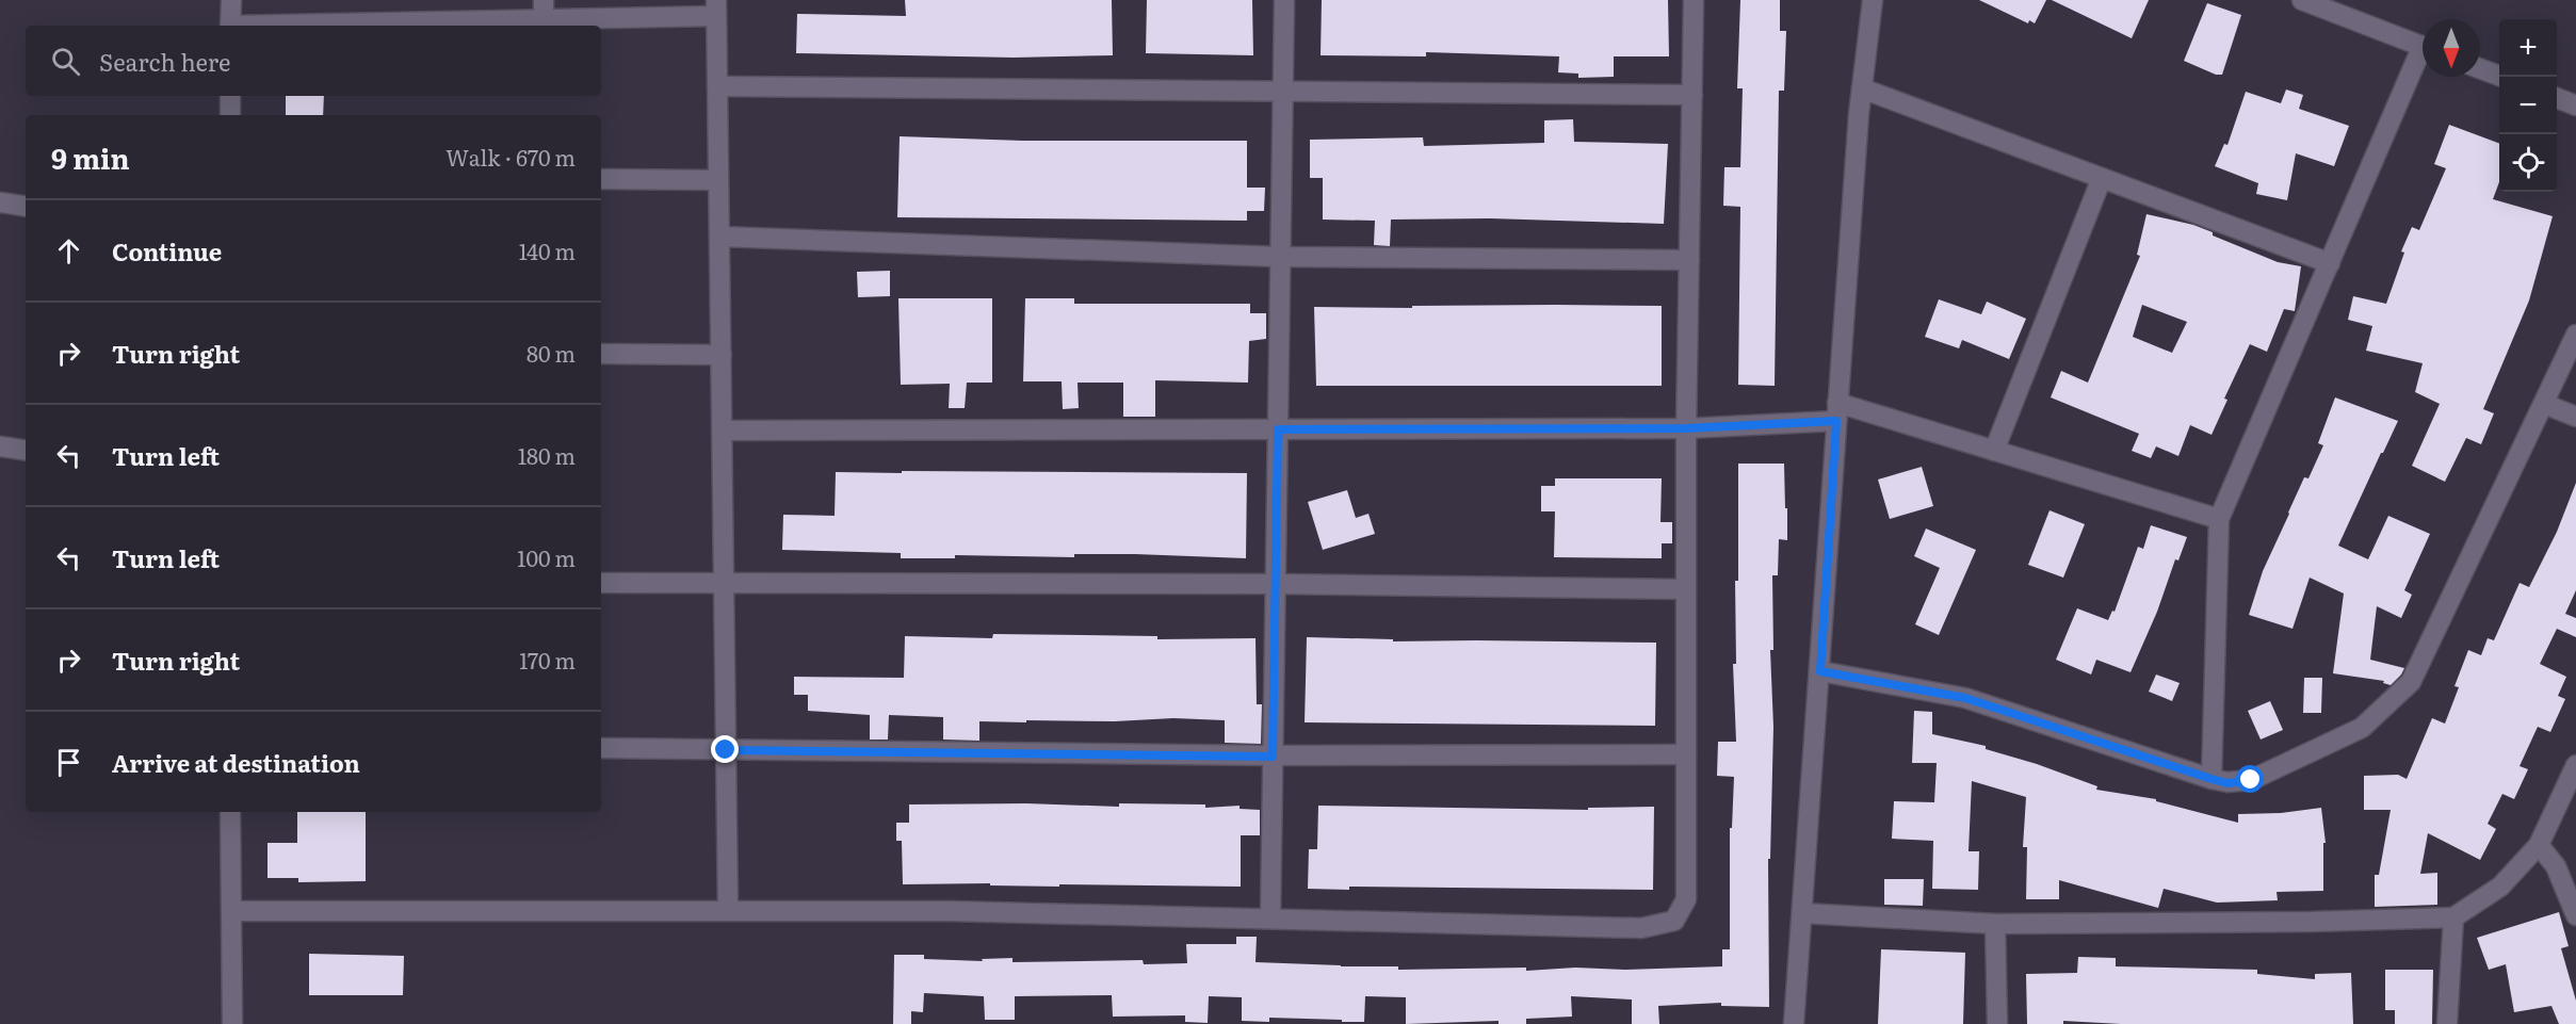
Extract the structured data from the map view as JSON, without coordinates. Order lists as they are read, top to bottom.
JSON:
{
  "north": "bottom",
  "page": {
    "map_buttons": ["+", "−"],
    "search": "Search here",
    "heading": ["9 min", "Walk · 670 m"],
    "list": [
      ["Continue", "140 m"],
      ["Turn right", "80 m"],
      ["Turn left", "180 m"],
      ["Turn left", "100 m"],
      ["Turn right", "170 m"],
      "Arrive at destination"
    ]
  }
}
